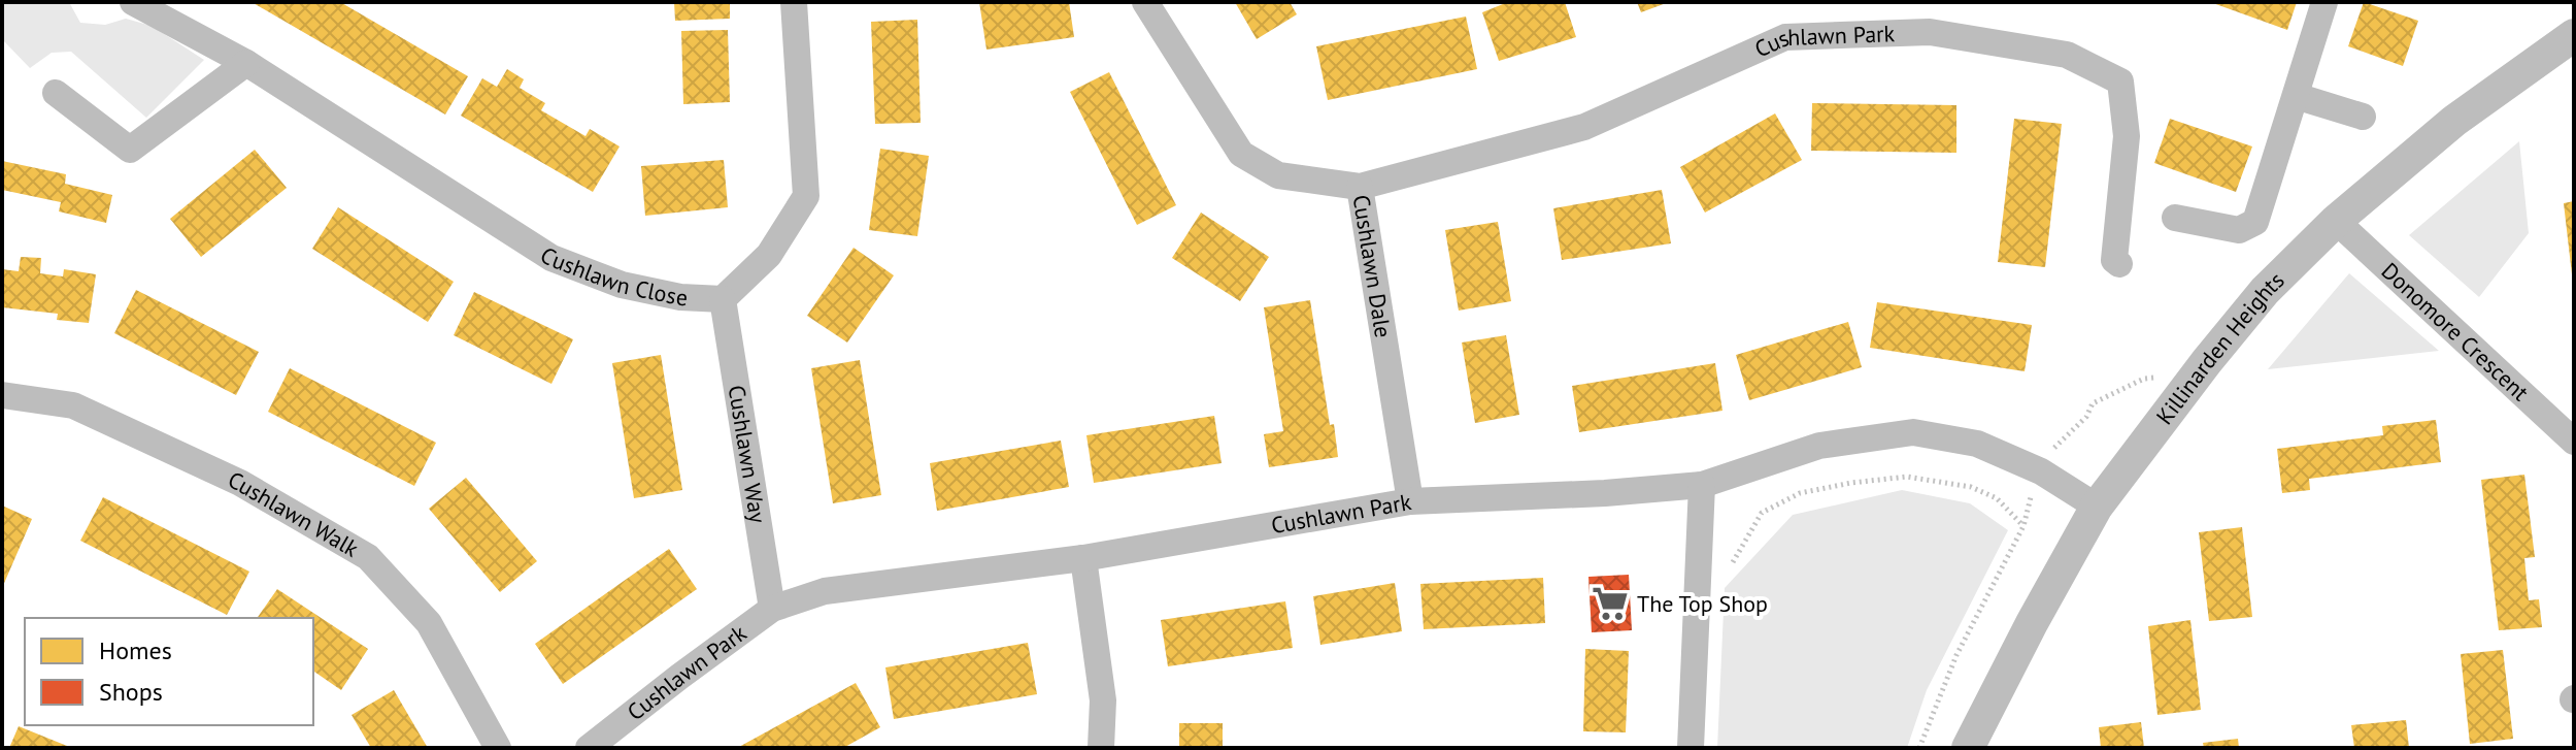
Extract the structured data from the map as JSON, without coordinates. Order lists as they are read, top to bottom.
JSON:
{
  "streets": {
    "street": [
      "Cushlawn Park",
      "Cushlawn Dale",
      "Cushlawn Close",
      "Donomore Crescent",
      "Killinarden Heights",
      "Cushlawn Way",
      "Cushlawn Walk"
    ]
  },
  "crossings": [
    ["Cushlawn Park", "Cushlawn Dale"],
    ["Cushlawn Park", "Killinarden Heights"],
    ["Cushlawn Park", "Cushlawn Way"],
    ["Cushlawn Close", "Cushlawn Way"],
    ["Donomore Crescent", "Killinarden Heights"]
  ],
  "places": {
    "supermarket": ["The Top Shop"]
  },
  "legend": ["Homes", "Shops"]
}
